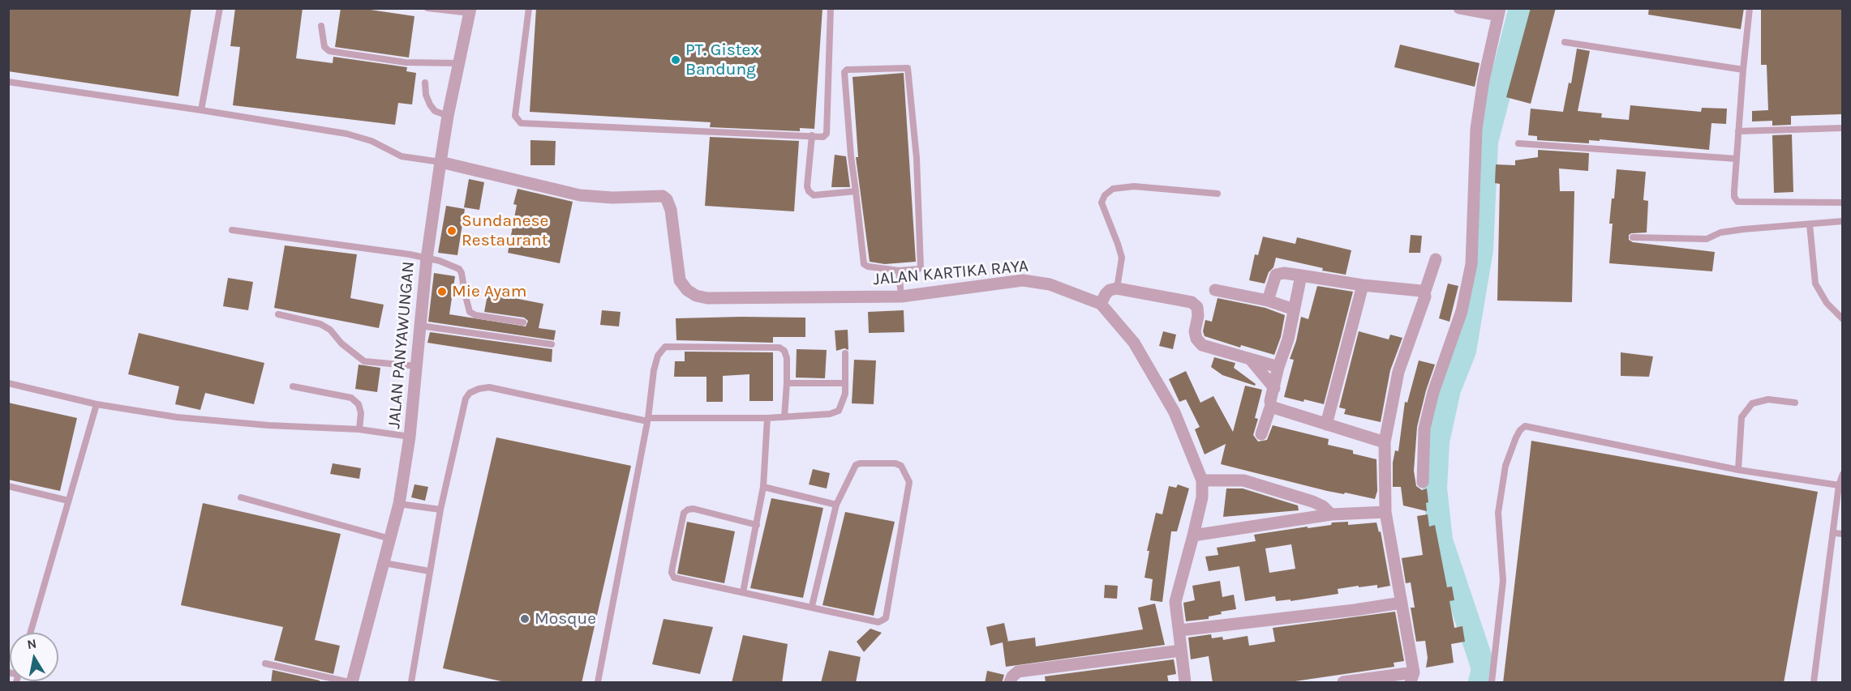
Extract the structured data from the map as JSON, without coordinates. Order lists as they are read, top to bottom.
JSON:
{
  "streets": {
    "street": ["JALAN KARTIKA RAYA", "JALAN PANYAWUNGAN"]
  },
  "crossings": [
    ["JALAN KARTIKA RAYA", "JALAN PANYAWUNGAN"]
  ],
  "places": [
    "PT. Gistex Bandung",
    "Sundanese Restaurant",
    "Mie Ayam",
    "Mosque"
  ],
  "north": "top"
}
